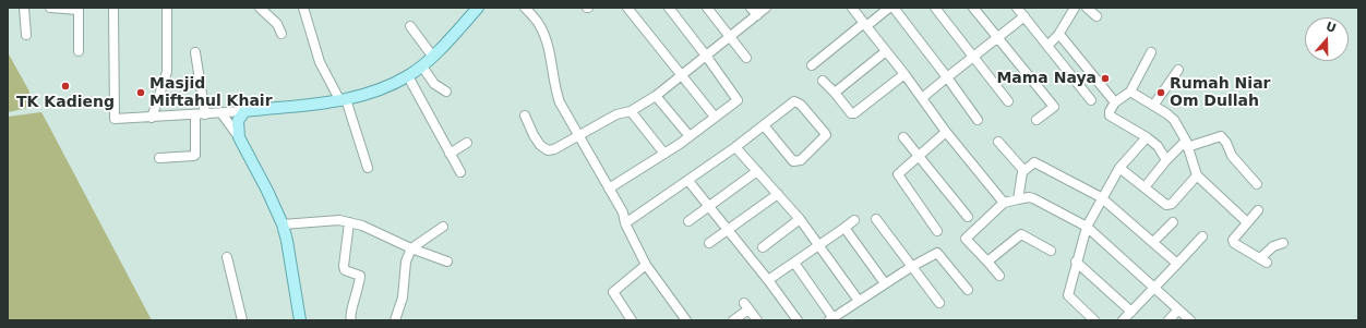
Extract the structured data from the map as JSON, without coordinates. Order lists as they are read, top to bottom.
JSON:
{
  "places": [
    "Mama Naya",
    "TK Kadieng",
    "Masjid Miftahul Khair",
    "Rumah Niar Om Dullah"
  ],
  "north": "top"
}
